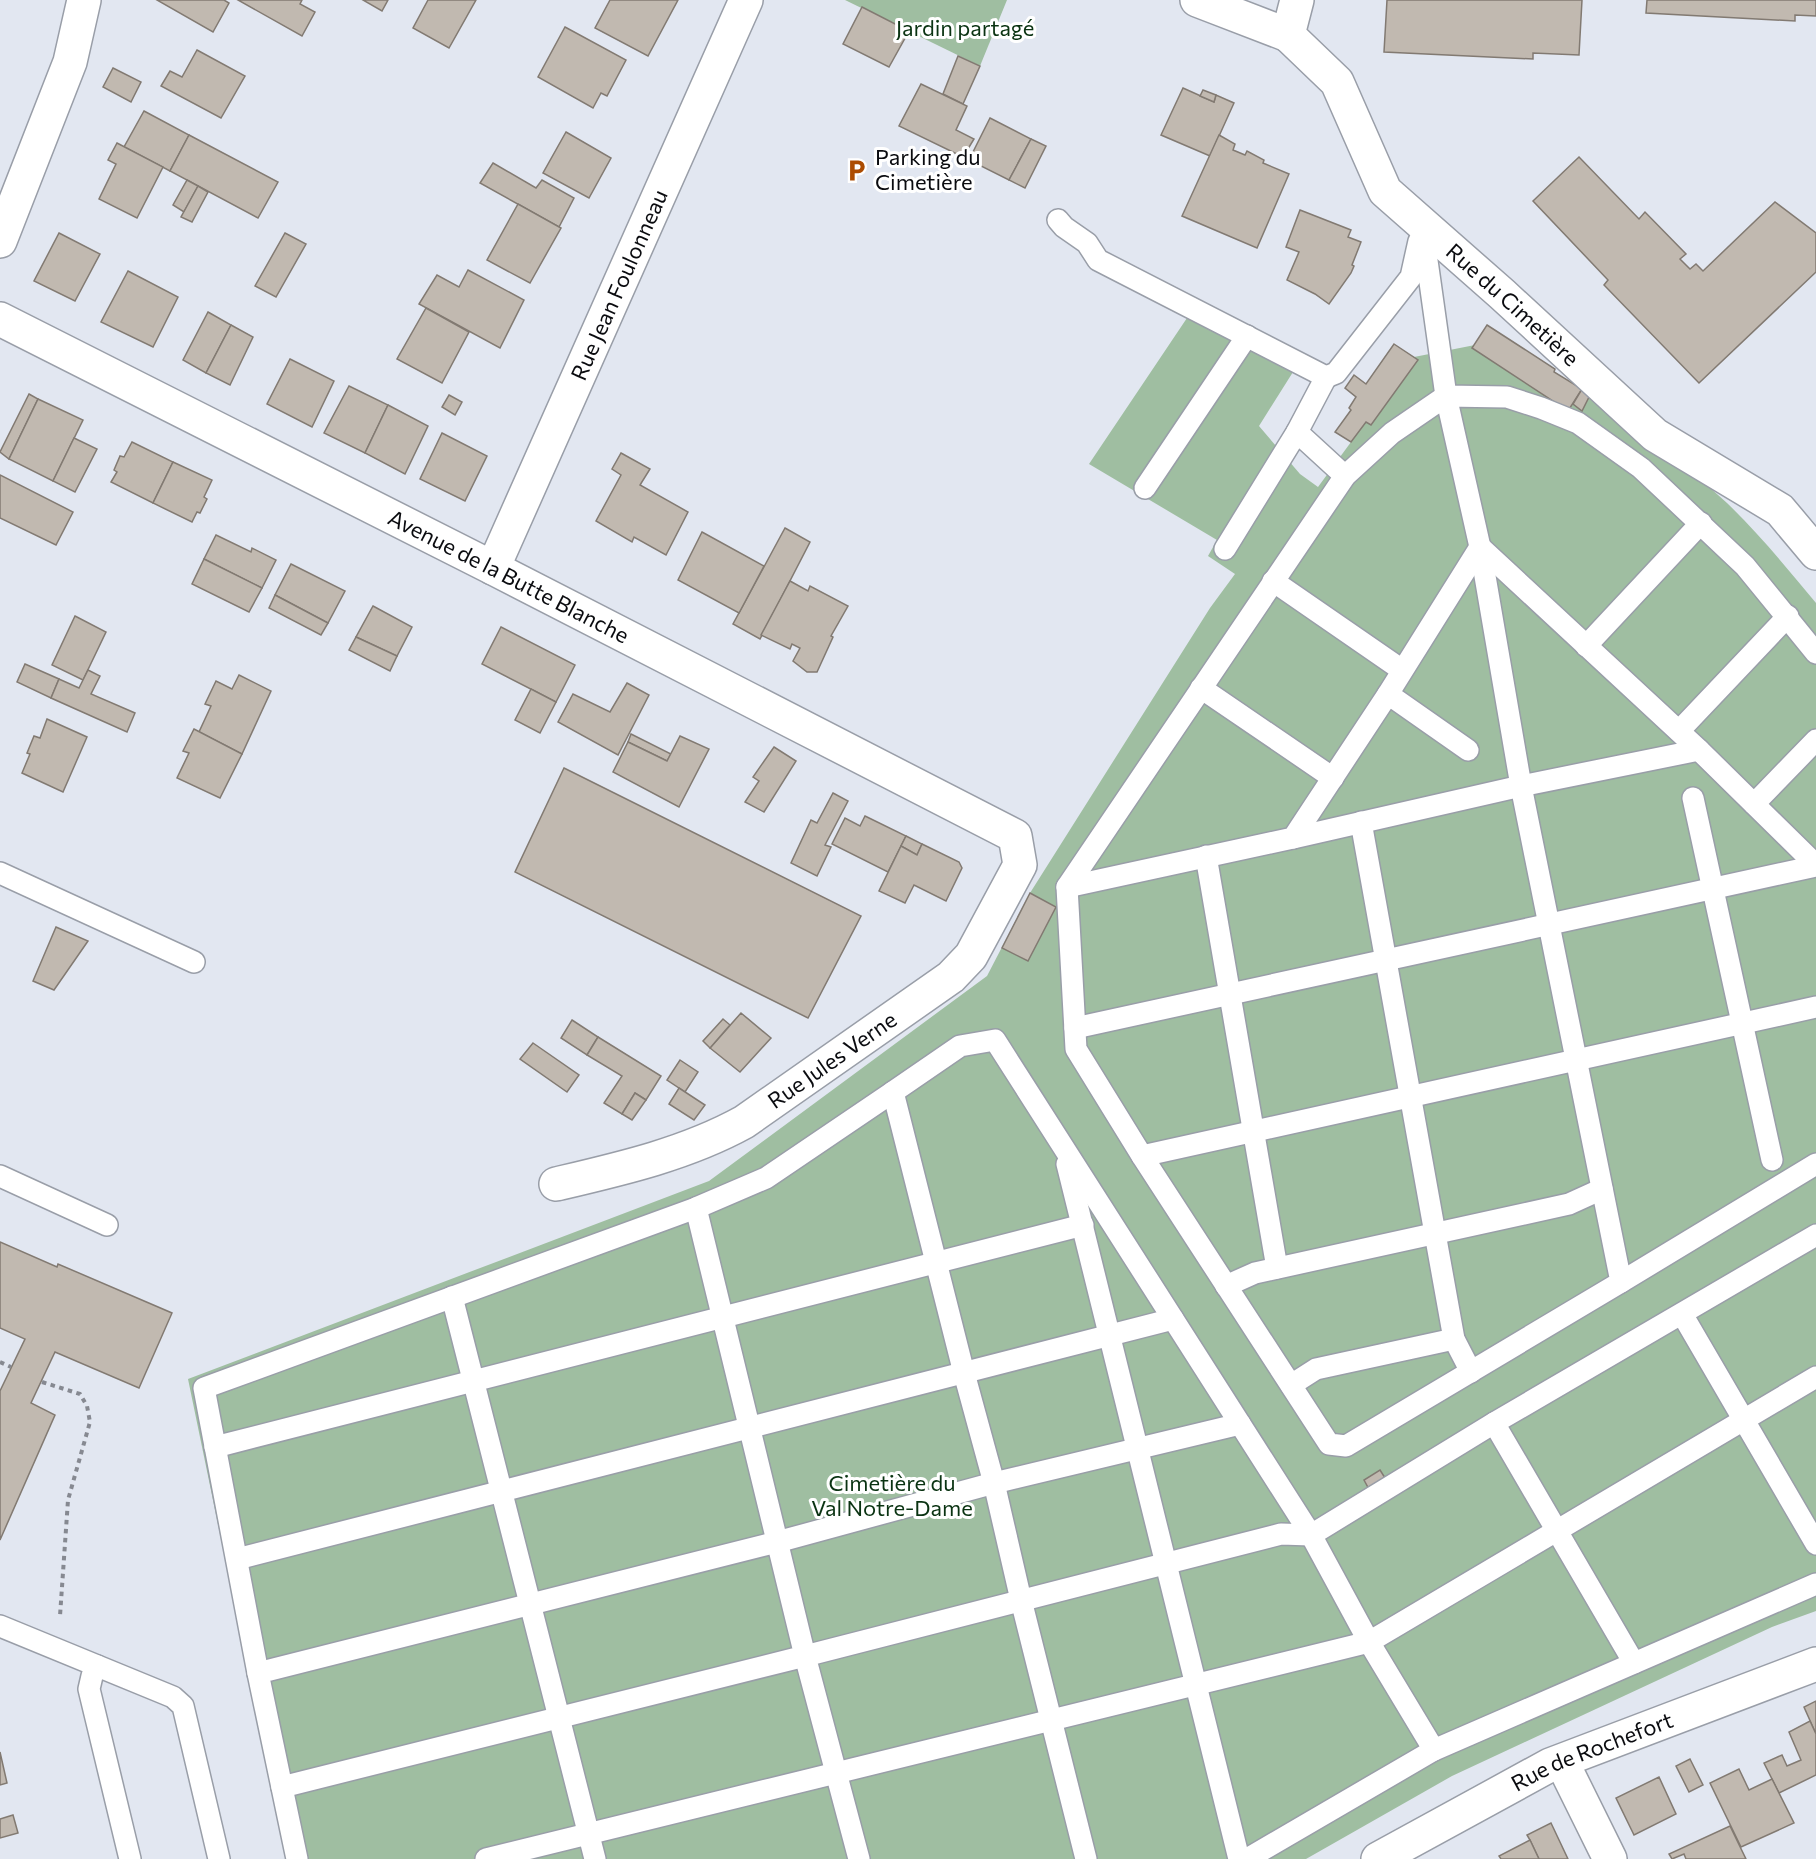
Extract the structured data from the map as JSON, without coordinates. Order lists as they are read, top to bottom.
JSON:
{
  "streets": {
    "street": [
      "Rue Jean Foulonneau",
      "Rue du Cimetière",
      "Avenue de la Butte Blanche",
      "Rue Jules Verne",
      "Rue de Rochefort"
    ]
  },
  "crossings": [
    ["Rue Jean Foulonneau", "Avenue de la Butte Blanche"],
    ["Avenue de la Butte Blanche", "Rue Jules Verne"]
  ],
  "parks": ["Jardin partagé", "Cimetière du Val Notre-Dame"],
  "places": {
    "parking": ["Parking du Cimetière"]
  }
}
